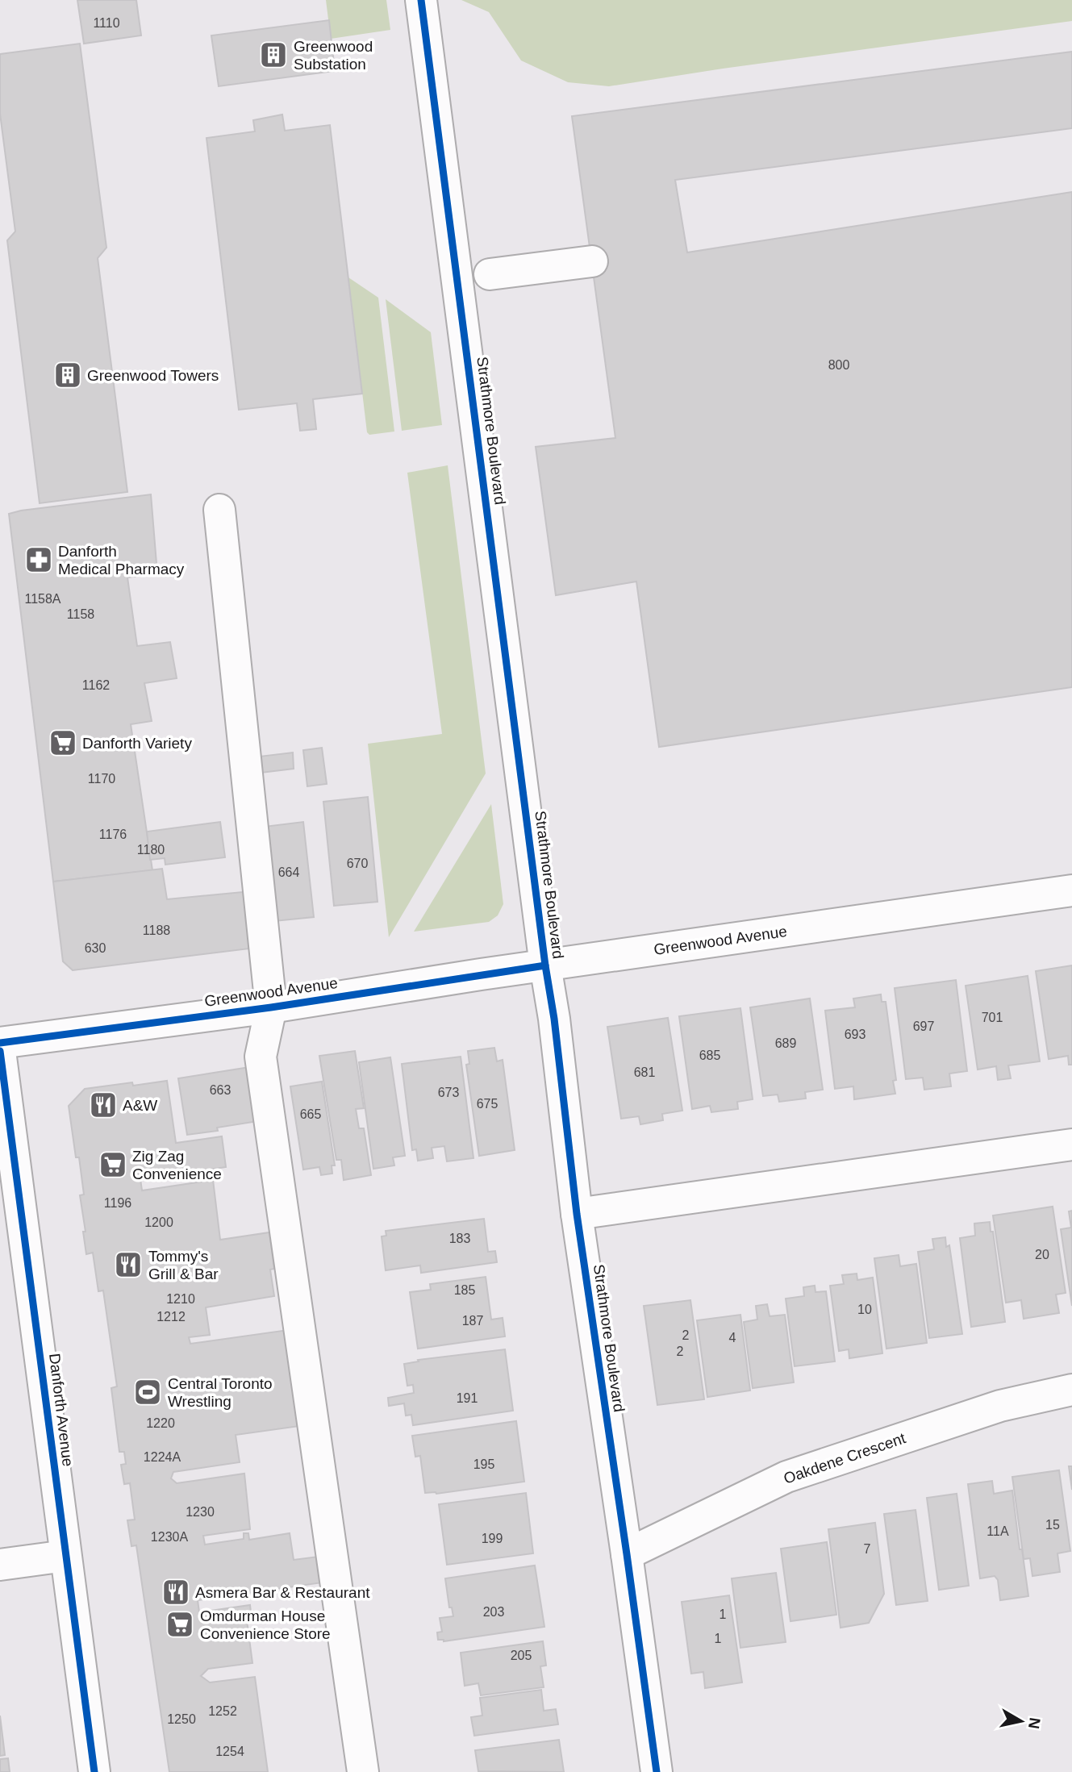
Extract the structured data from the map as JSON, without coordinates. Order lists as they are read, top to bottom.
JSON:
{
  "streets": {
    "street": [
      "Strathmore Boulevard",
      "Greenwood Avenue",
      "Danforth Avenue",
      "Oakdene Crescent"
    ]
  },
  "crossings": [
    ["Strathmore Boulevard", "Greenwood Avenue"],
    ["Strathmore Boulevard", "Oakdene Crescent"]
  ],
  "places": {
    "building": ["Greenwood Substation", "Greenwood Towers"],
    "pharmacy": ["Danforth Medical Pharmacy"],
    "supermarket": ["Danforth Variety", "Zig Zag Convenience", "Omdurman House Convenience Store"],
    "restaurant": ["A&W", "Tommy's Grill & Bar", "Asmera Bar & Restaurant"],
    "sports": ["Central Toronto Wrestling"]
  },
  "house_numbers": [
    "1110",
    "800",
    "1158A",
    "1158",
    "1162",
    "1170",
    "1176",
    "1180",
    "670",
    "664",
    "1188",
    "630",
    "701",
    "697",
    "693",
    "689",
    "685",
    "681",
    "663",
    "673",
    "675",
    "665",
    "1196",
    "1200",
    "183",
    "20",
    "185",
    "1210",
    "10",
    "1212",
    "187",
    "2",
    "4",
    "2",
    "191",
    "1220",
    "1224A",
    "195",
    "1230",
    "15",
    "11A",
    "1230A",
    "199",
    "7",
    "203",
    "1",
    "1",
    "205",
    "1252",
    "1250",
    "1254"
  ],
  "north": "right"
}
